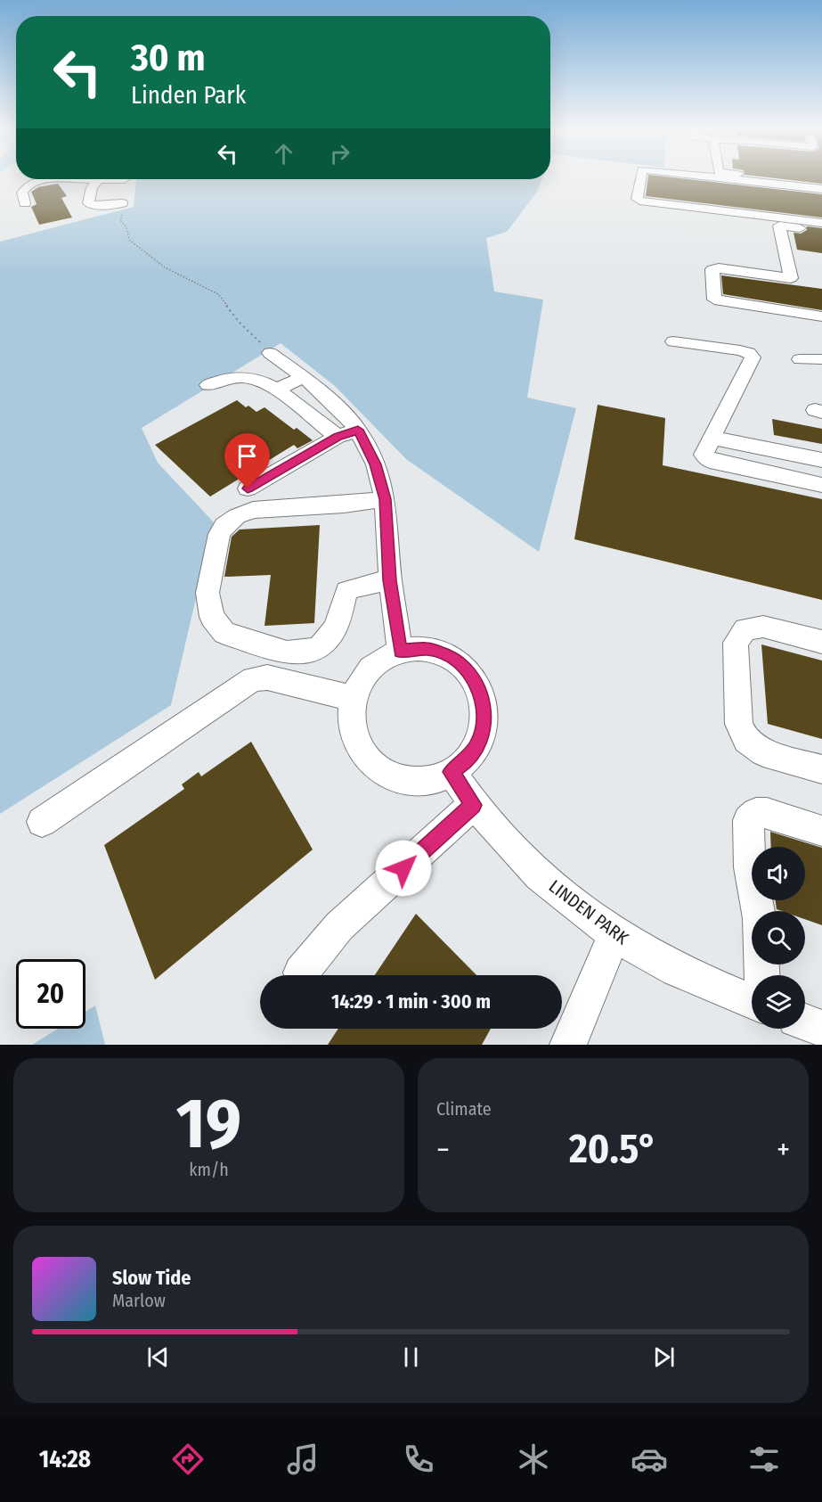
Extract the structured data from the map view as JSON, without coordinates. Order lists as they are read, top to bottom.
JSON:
{
  "streets": {
    "street": ["LINDEN PARK"]
  },
  "page": {
    "turn": ["30 m", "Linden Park"],
    "limit": "20",
    "trip": "14:29 · 1 min · 300 m",
    "tile": [
      ["19", "km/h"],
      "Climate"
    ],
    "heat": ["−", "20.5°", "+"],
    "song": ["Slow Tide", "Marlow"],
    "tabs": "14:28"
  }
}
